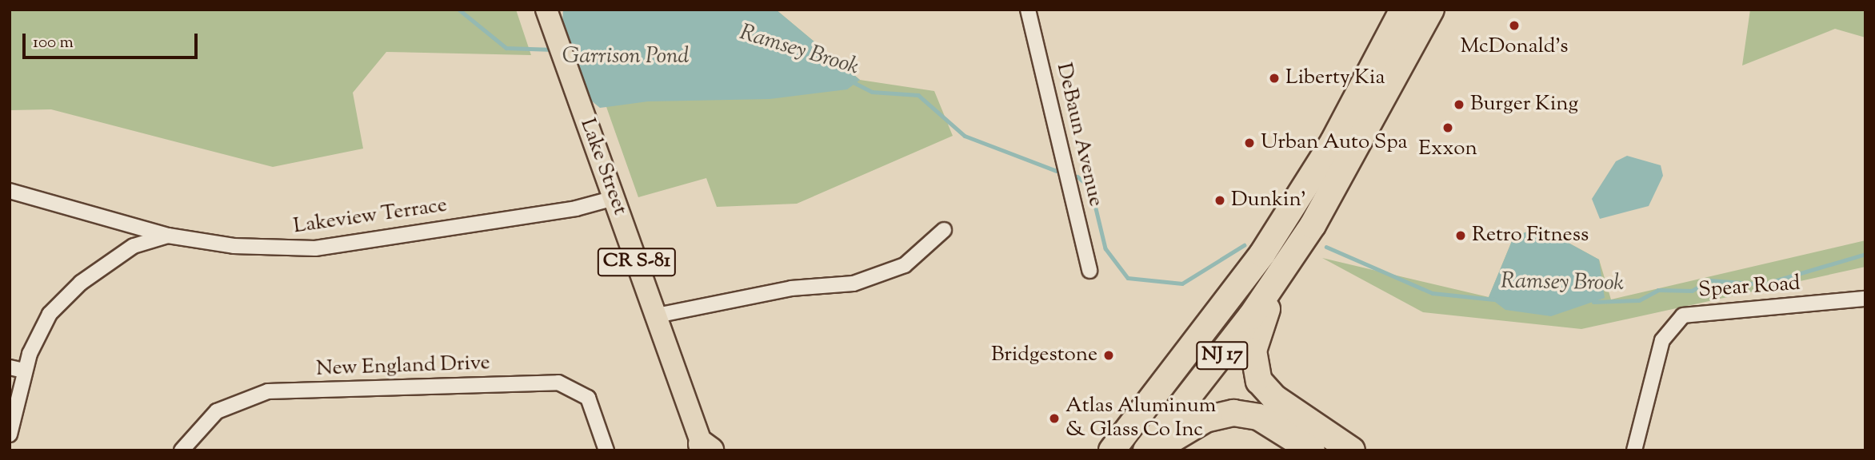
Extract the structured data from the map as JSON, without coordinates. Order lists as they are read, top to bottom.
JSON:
{
  "streets": {
    "highway": ["NJ 17"],
    "main road": ["Lake Street", "CR S-81"],
    "street": [
      "DeBaun Avenue",
      "Lakeview Terrace",
      "Spear Road",
      "New England Drive"
    ]
  },
  "crossings": [
    ["Lake Street", "Lakeview Terrace"]
  ],
  "water": ["Ramsey Brook", "Garrison Pond"],
  "places": [
    "McDonald's",
    "Liberty Kia",
    "Burger King",
    "Exxon",
    "Urban Auto Spa",
    "Dunkin'",
    "Retro Fitness",
    "Bridgestone",
    "Atlas Aluminum & Glass Co Inc"
  ],
  "scale_bar": "100 m"
}
